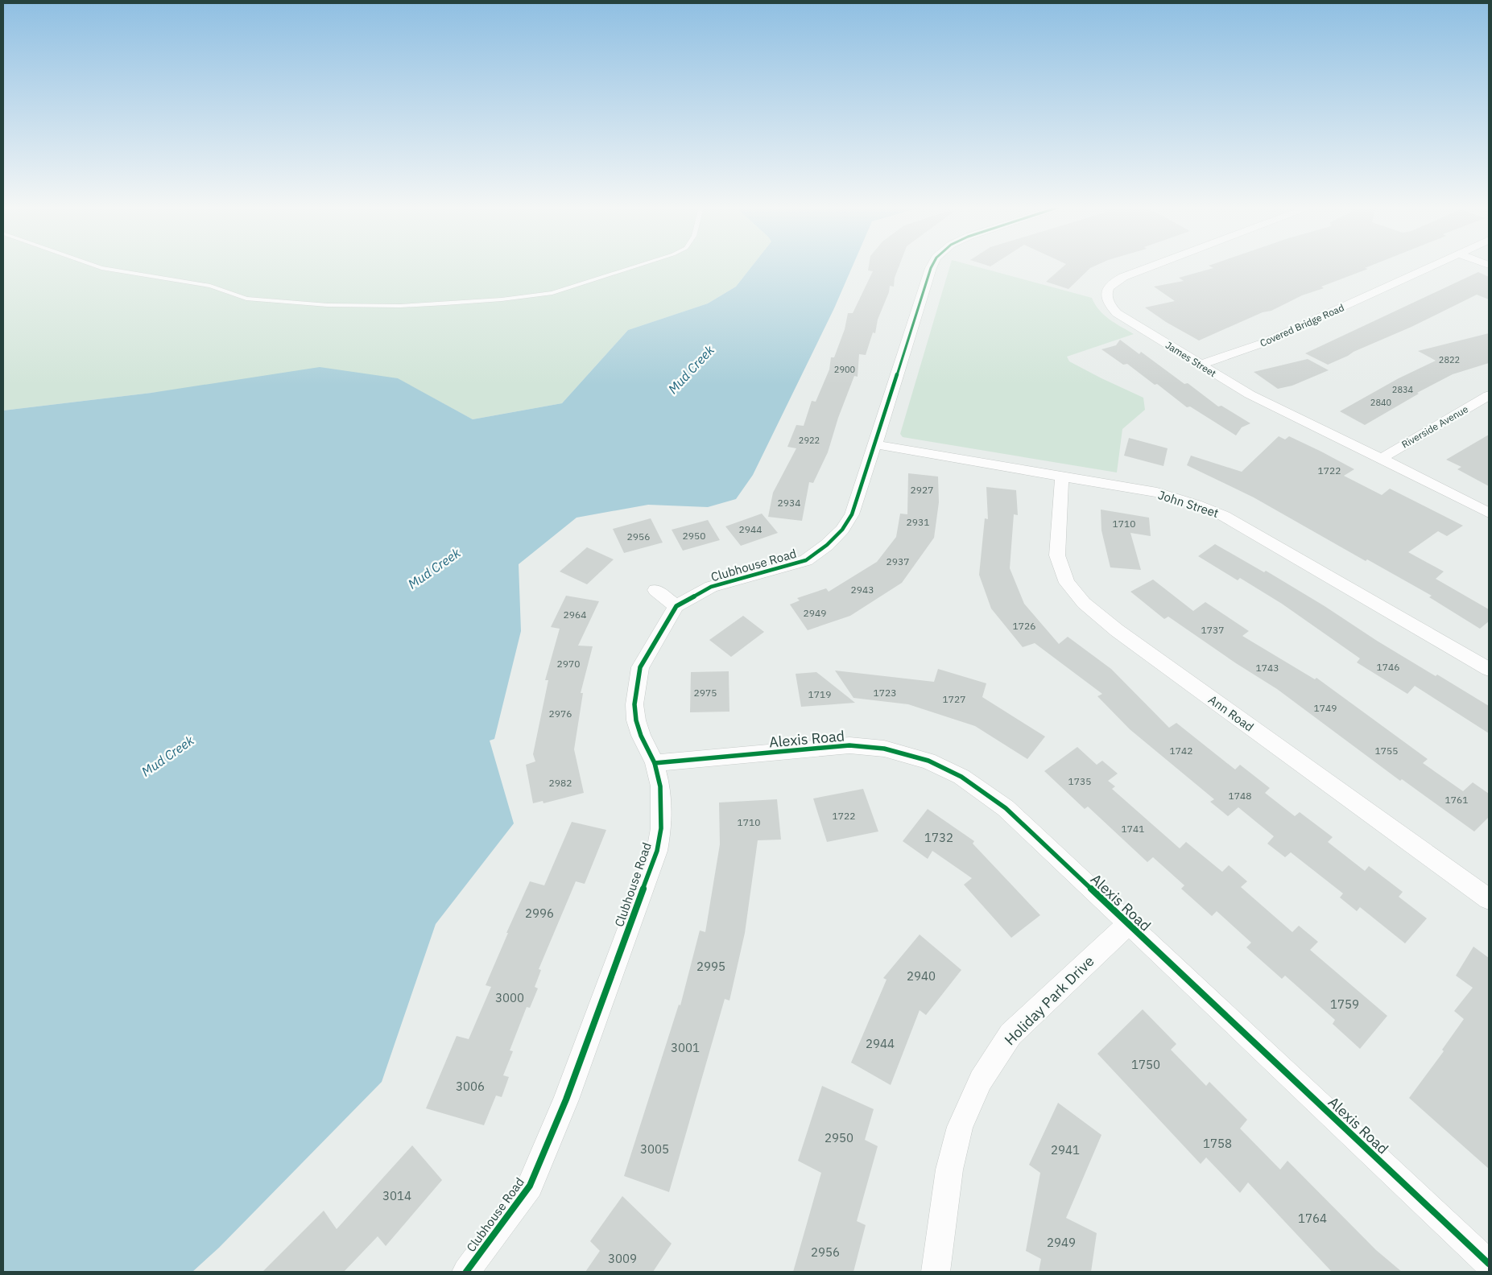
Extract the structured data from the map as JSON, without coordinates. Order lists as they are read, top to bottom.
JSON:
{
  "streets": {
    "street": [
      "Covered Bridge Road",
      "James Street",
      "Riverside Avenue",
      "John Street",
      "Clubhouse Road",
      "Ann Road",
      "Alexis Road",
      "Holiday Park Drive"
    ]
  },
  "crossings": [
    ["Covered Bridge Road", "James Street"],
    ["James Street", "Riverside Avenue"],
    ["John Street", "Clubhouse Road"],
    ["John Street", "Ann Road"],
    ["Clubhouse Road", "Alexis Road"],
    ["Alexis Road", "Holiday Park Drive"]
  ],
  "water": ["Mud Creek"],
  "house_numbers": [
    "2822",
    "2900",
    "2834",
    "2840",
    "2922",
    "1722",
    "2927",
    "2934",
    "2931",
    "1710",
    "2944",
    "2950",
    "2956",
    "2937",
    "2943",
    "2949",
    "2964",
    "1726",
    "1737",
    "2970",
    "1746",
    "1743",
    "2975",
    "1723",
    "1719",
    "1727",
    "1749",
    "2976",
    "1742",
    "1755",
    "1735",
    "2982",
    "1748",
    "1761",
    "1722",
    "1710",
    "1741",
    "1732",
    "2996",
    "2995",
    "2940",
    "3000",
    "1759",
    "2944",
    "3001",
    "1750",
    "3006",
    "2950",
    "1758",
    "3005",
    "2941",
    "3014",
    "1764",
    "2949",
    "2956",
    "3009"
  ]
}
